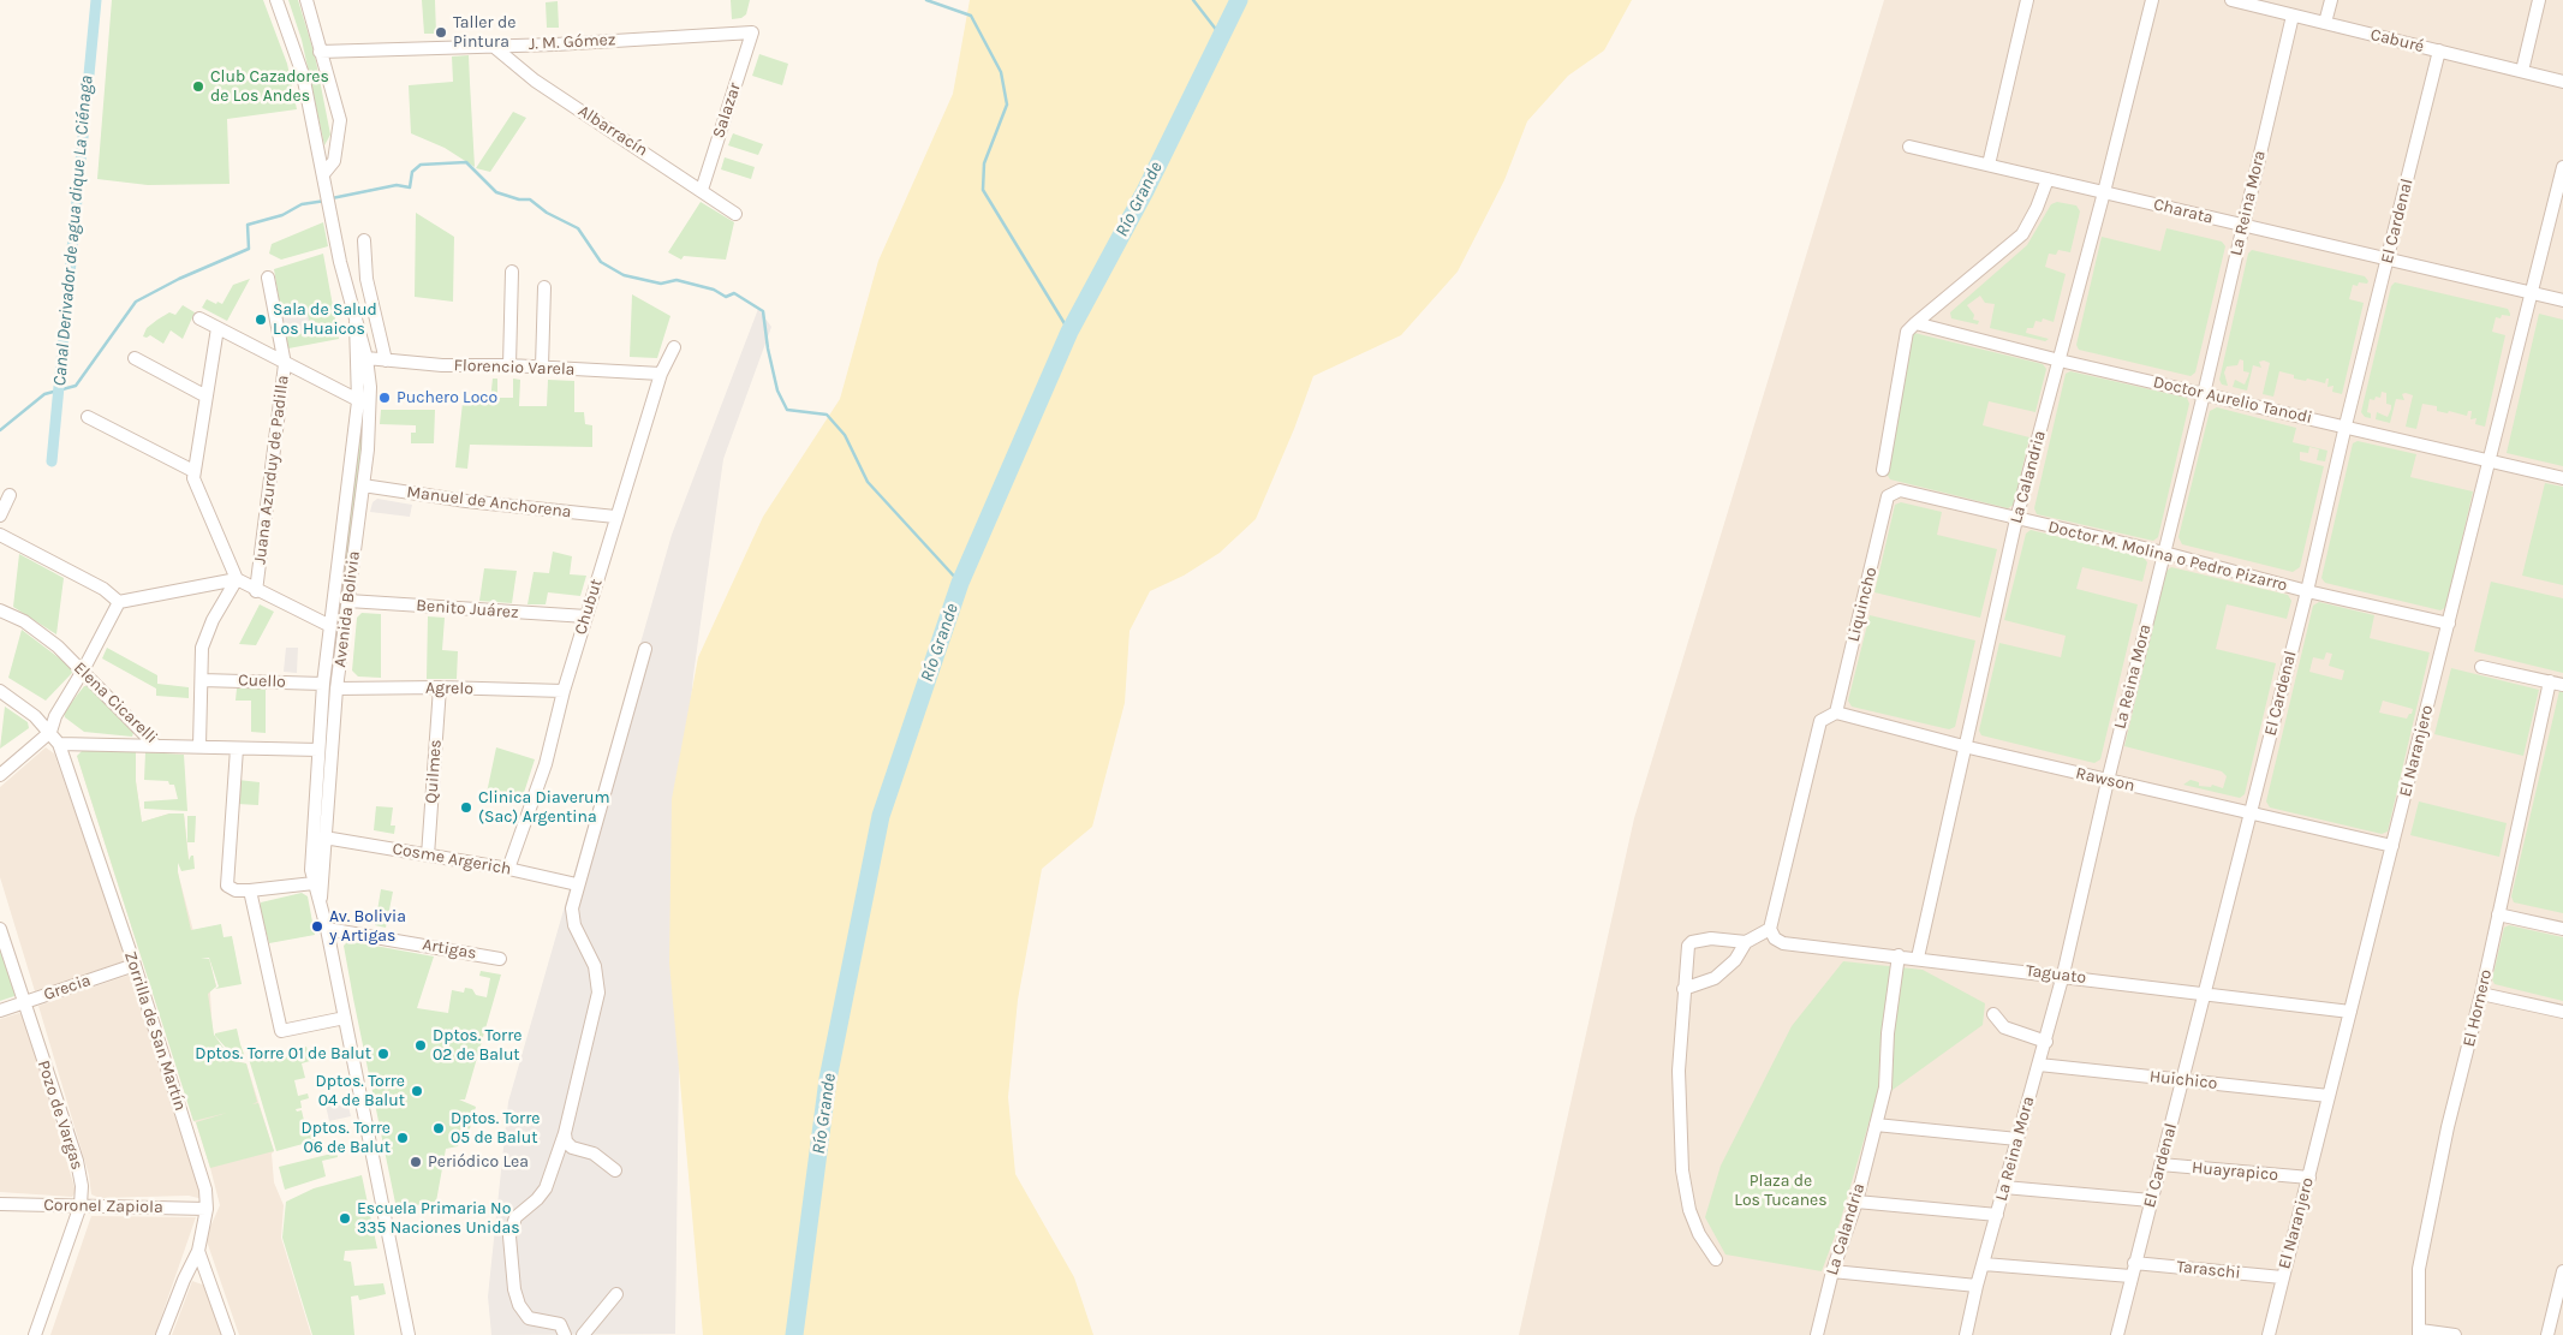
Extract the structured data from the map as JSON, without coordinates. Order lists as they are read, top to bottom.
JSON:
{
  "streets": {
    "street": [
      "Caburé",
      "J. M. Gómez",
      "Salazar",
      "Albarracín",
      "La Reina Mora",
      "Charata",
      "El Cardenal",
      "Florencio Varela",
      "Doctor Aurelio Tanodi",
      "Juana Azurduy de Padilla",
      "La Calandria",
      "Manuel de Anchorena",
      "Doctor M. Molina o Pedro Pizarro",
      "Liquincho",
      "Chubut",
      "Avenida Bolivia",
      "Benito Juárez",
      "Cuello",
      "Agrelo",
      "Elena Cicarelli",
      "El Naranjero",
      "Quilmes",
      "Rawson",
      "Cosme Argerich",
      "Artigas",
      "Taguato",
      "Grecia",
      "El Hornero",
      "Zorrilla de San Martín",
      "Huichico",
      "Pozo de Vargas",
      "Huayrapico",
      "Coronel Zapiola",
      "Taraschi"
    ]
  },
  "crossings": [
    ["Caburé", "La Reina Mora"],
    ["Caburé", "El Cardenal"],
    ["J. M. Gómez", "Salazar"],
    ["J. M. Gómez", "Albarracín"],
    ["Salazar", "Albarracín"],
    ["La Reina Mora", "Charata"],
    ["La Reina Mora", "Doctor Aurelio Tanodi"],
    ["La Reina Mora", "Doctor M. Molina o Pedro Pizarro"],
    ["La Reina Mora", "Rawson"],
    ["La Reina Mora", "Taguato"],
    ["La Reina Mora", "Huichico"],
    ["Charata", "El Cardenal"],
    ["Charata", "La Calandria"],
    ["Charata", "El Naranjero"],
    ["El Cardenal", "Doctor Aurelio Tanodi"],
    ["El Cardenal", "Doctor M. Molina o Pedro Pizarro"],
    ["El Cardenal", "Rawson"],
    ["El Cardenal", "Taguato"],
    ["El Cardenal", "Huichico"],
    ["El Cardenal", "Huayrapico"],
    ["El Cardenal", "Taraschi"],
    ["Florencio Varela", "Chubut"],
    ["Florencio Varela", "Avenida Bolivia"],
    ["Doctor Aurelio Tanodi", "La Calandria"],
    ["Doctor Aurelio Tanodi", "El Naranjero"],
    ["Juana Azurduy de Padilla", "Cuello"],
    ["Juana Azurduy de Padilla", "Elena Cicarelli"],
    ["La Calandria", "Doctor M. Molina o Pedro Pizarro"],
    ["La Calandria", "Rawson"],
    ["La Calandria", "Taguato"],
    ["Manuel de Anchorena", "Chubut"],
    ["Manuel de Anchorena", "Avenida Bolivia"],
    ["Doctor M. Molina o Pedro Pizarro", "Liquincho"],
    ["Doctor M. Molina o Pedro Pizarro", "El Naranjero"],
    ["Liquincho", "Rawson"],
    ["Chubut", "Benito Juárez"],
    ["Chubut", "Agrelo"],
    ["Chubut", "Cosme Argerich"],
    ["Avenida Bolivia", "Benito Juárez"],
    ["Avenida Bolivia", "Cuello"],
    ["Avenida Bolivia", "Agrelo"],
    ["Avenida Bolivia", "Elena Cicarelli"],
    ["Avenida Bolivia", "Cosme Argerich"],
    ["Avenida Bolivia", "Artigas"],
    ["Agrelo", "Quilmes"],
    ["El Naranjero", "Rawson"],
    ["El Naranjero", "Taguato"],
    ["El Naranjero", "Huichico"],
    ["El Naranjero", "Huayrapico"],
    ["El Naranjero", "Taraschi"],
    ["Quilmes", "Cosme Argerich"],
    ["Grecia", "Zorrilla de San Martín"],
    ["Grecia", "Pozo de Vargas"],
    ["Zorrilla de San Martín", "Coronel Zapiola"],
    ["Pozo de Vargas", "Coronel Zapiola"]
  ],
  "water": ["Río Grande", "Canal Derivador de agua dique La Ciénaga"],
  "parks": ["Plaza de Los Tucanes"],
  "places": [
    "Taller de Pintura",
    "Club Cazadores de Los Andes",
    "Sala de Salud Los Huaicos",
    "Puchero Loco",
    "Clinica Diaverum (Sac) Argentina",
    "Av. Bolivia y Artigas",
    "Dptos. Torre 02 de Balut",
    "Dptos. Torre 01 de Balut",
    "Dptos. Torre 04 de Balut",
    "Dptos. Torre 05 de Balut",
    "Dptos. Torre 06 de Balut",
    "Periódico Lea",
    "Escuela Primaria Nº 335 Naciones Unidas"
  ]
}
